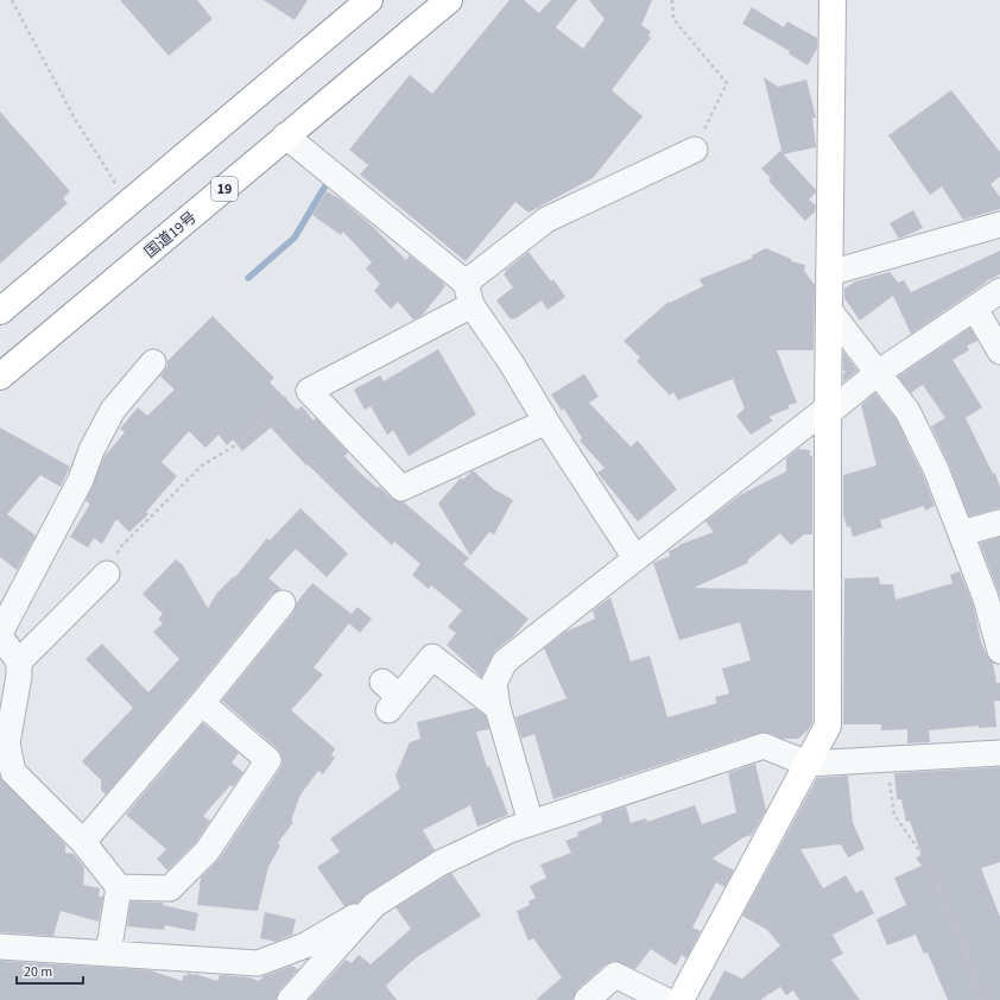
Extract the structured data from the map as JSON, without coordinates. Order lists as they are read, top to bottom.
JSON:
{
  "streets": {
    "main road": ["19", "国道19号"]
  },
  "scale_bar": "20 m"
}
